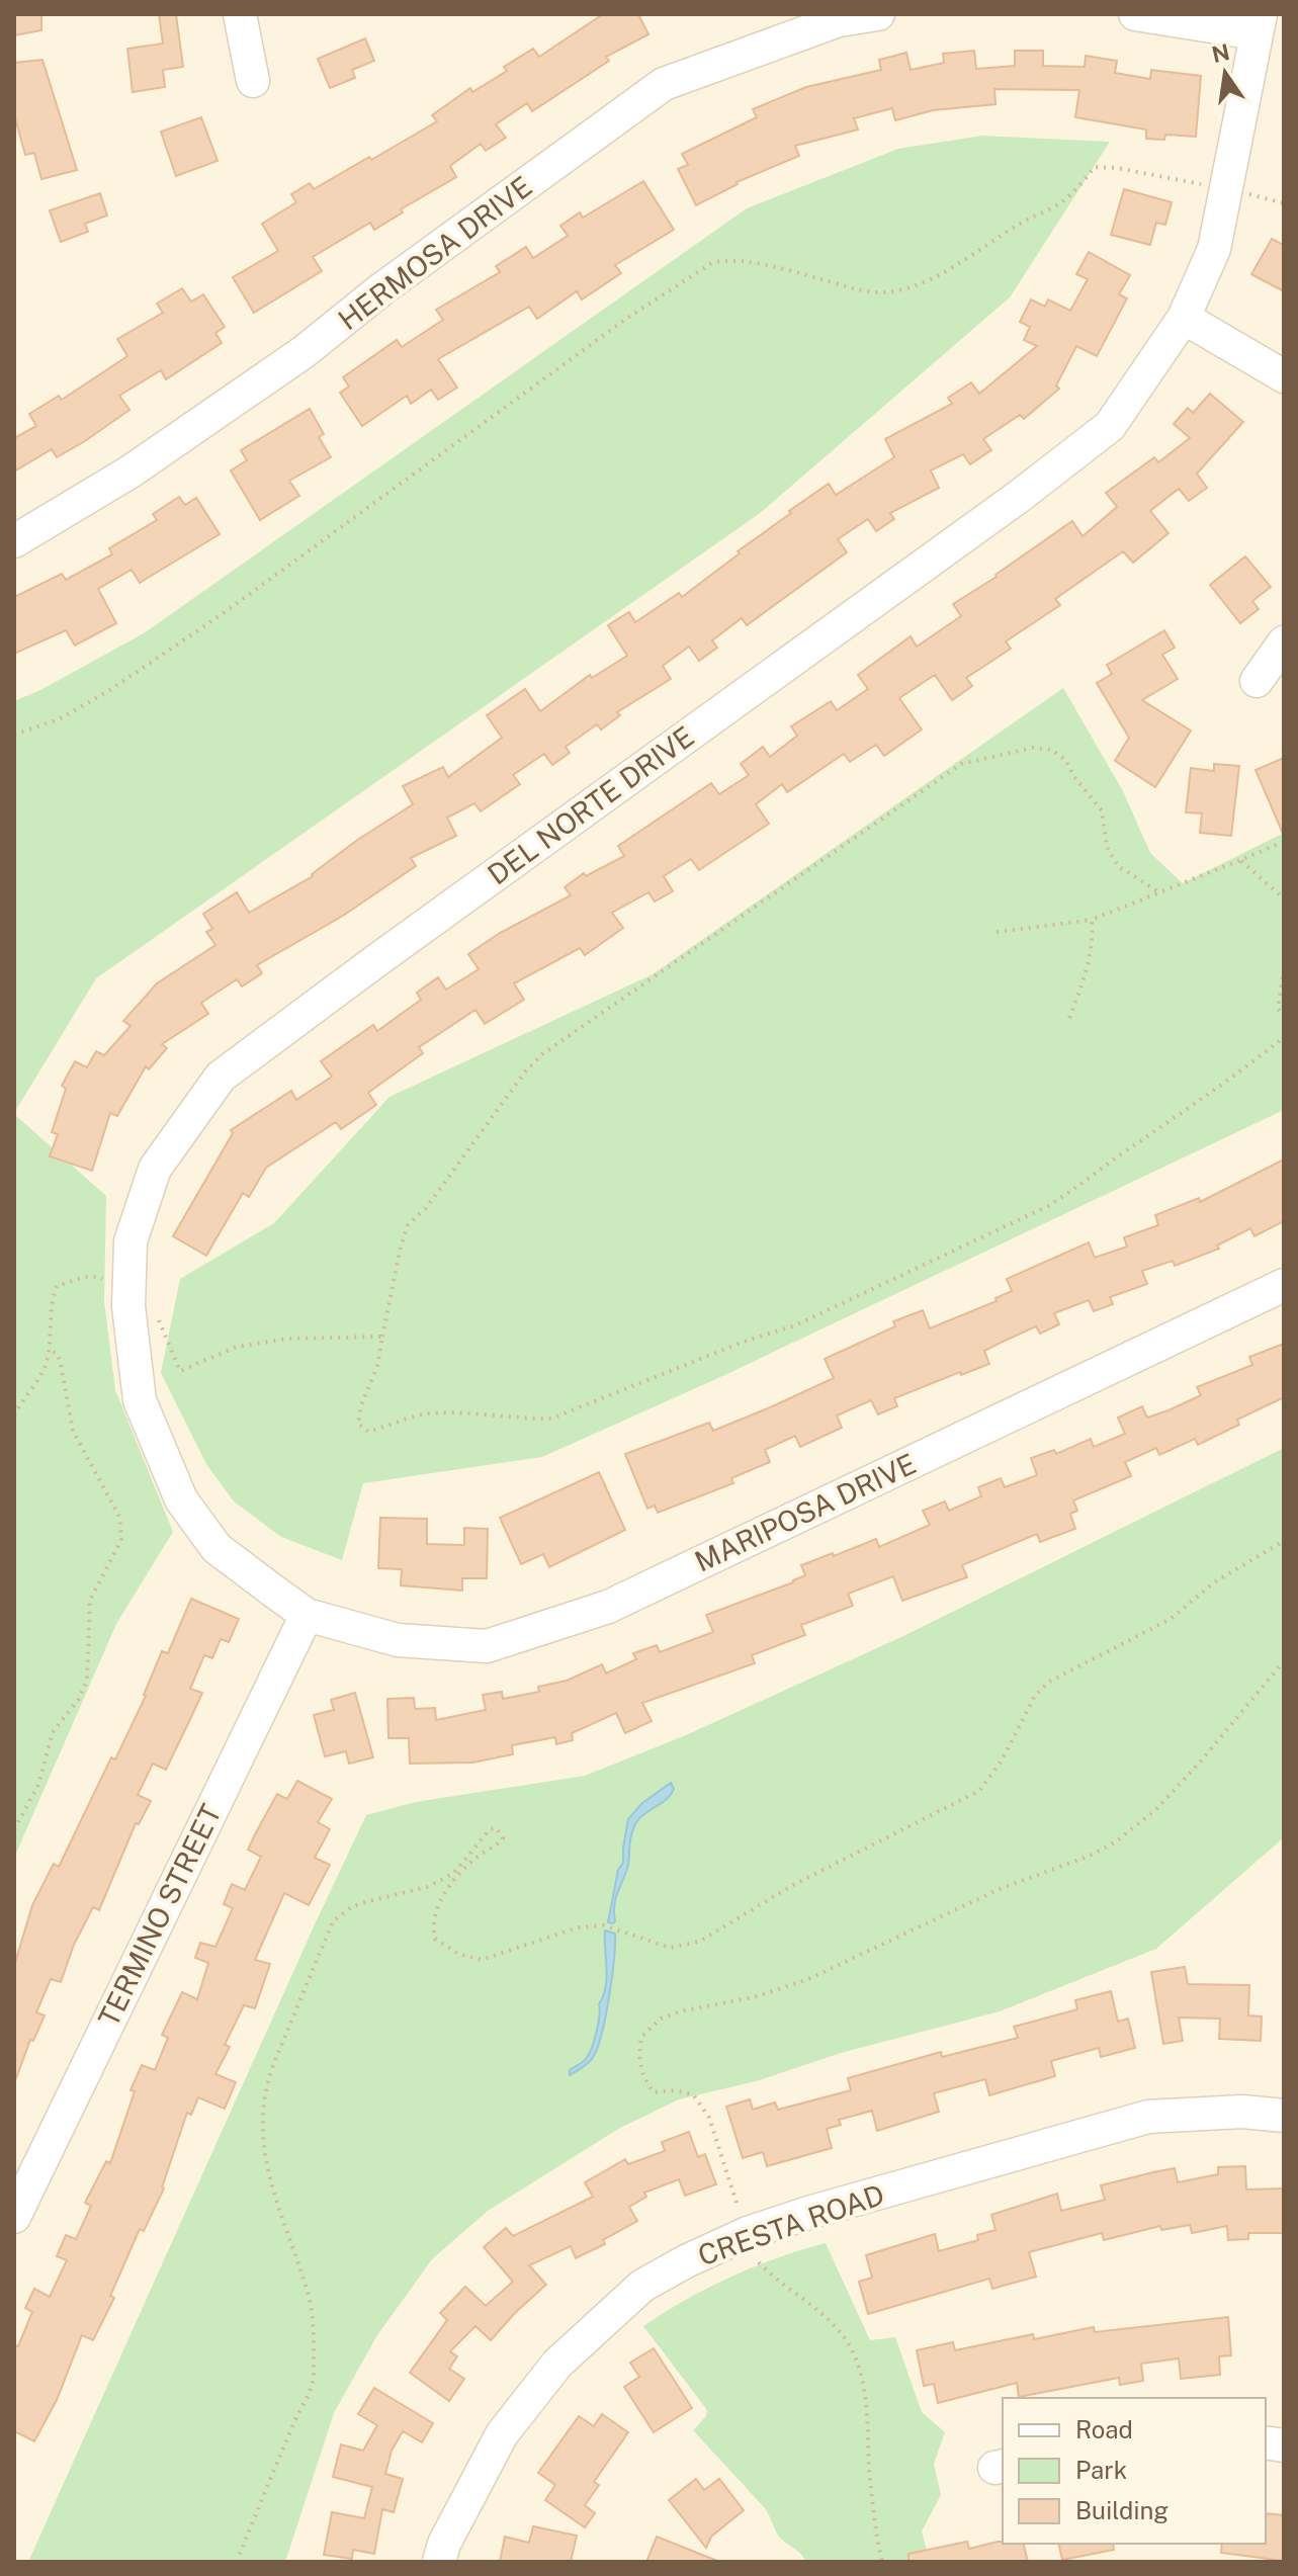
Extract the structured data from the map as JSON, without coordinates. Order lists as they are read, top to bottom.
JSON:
{
  "streets": {
    "street": [
      "HERMOSA DRIVE",
      "DEL NORTE DRIVE",
      "MARIPOSA DRIVE",
      "TERMINO STREET",
      "CRESTA ROAD"
    ]
  },
  "crossings": [
    ["DEL NORTE DRIVE", "MARIPOSA DRIVE"],
    ["DEL NORTE DRIVE", "TERMINO STREET"],
    ["MARIPOSA DRIVE", "TERMINO STREET"]
  ],
  "legend": ["Road", "Park", "Building"],
  "north": "top"
}
